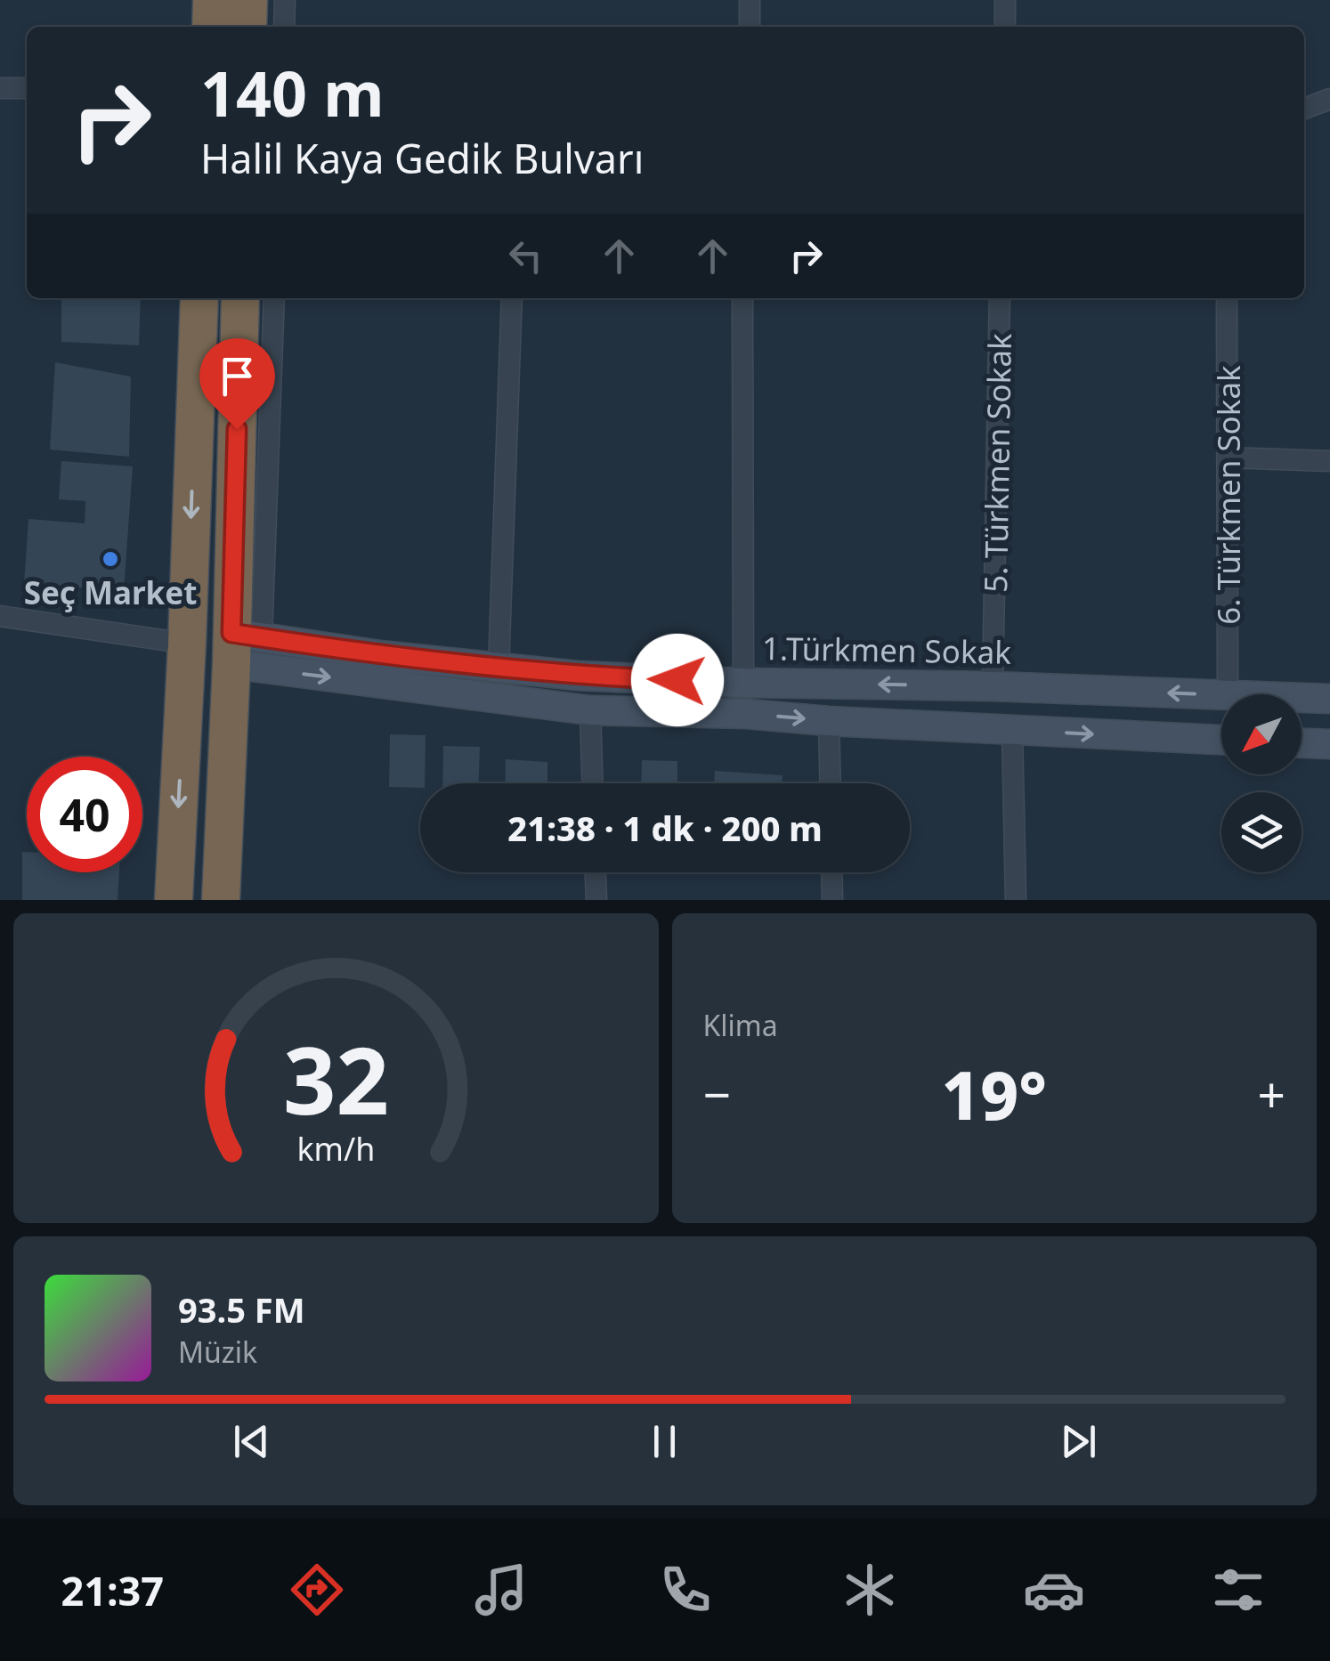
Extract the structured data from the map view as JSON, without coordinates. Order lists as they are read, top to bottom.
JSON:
{
  "streets": {
    "street": ["5. Türkmen Sokak", "6. Türkmen Sokak", "1.Türkmen Sokak"]
  },
  "crossings": [
    ["5. Türkmen Sokak", "1.Türkmen Sokak"]
  ],
  "places": ["Seç Market"],
  "north": "bottom left",
  "page": {
    "turn": ["140 m", "Halil Kaya Gedik Bulvarı"],
    "limit": "40",
    "trip": "21:38 · 1 dk · 200 m",
    "tile": "Klima",
    "heat": ["−", "19°", "+"],
    "song": ["93.5 FM", "Müzik"],
    "tabs": "21:37",
    "gauge": ["32", "km/h"]
  }
}
